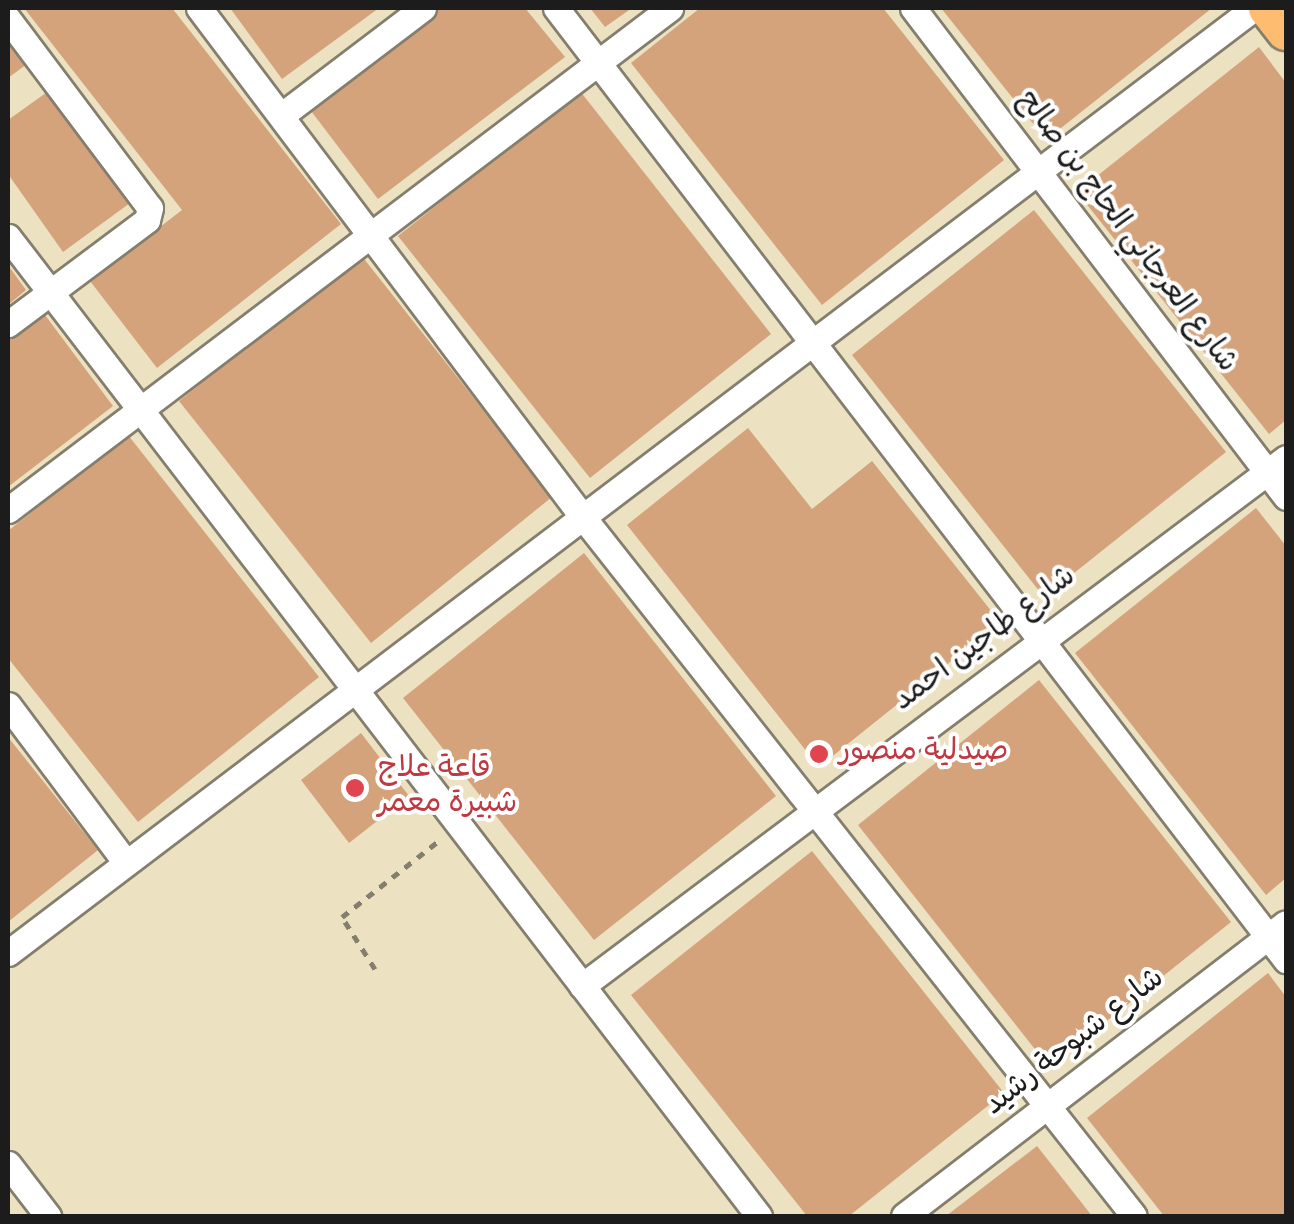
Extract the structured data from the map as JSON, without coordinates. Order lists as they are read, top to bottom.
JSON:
{
  "streets": {
    "street": ["شارع العرجاني الحاج بن صالح", "شارع طاجين احمد", "شارع شبوحة رشيد"]
  },
  "crossings": [
    ["شارع العرجاني الحاج بن صالح", "شارع طاجين احمد"]
  ],
  "places": ["صيدلية منصور", "قاعة علاج شبيرة معمر"]
}
